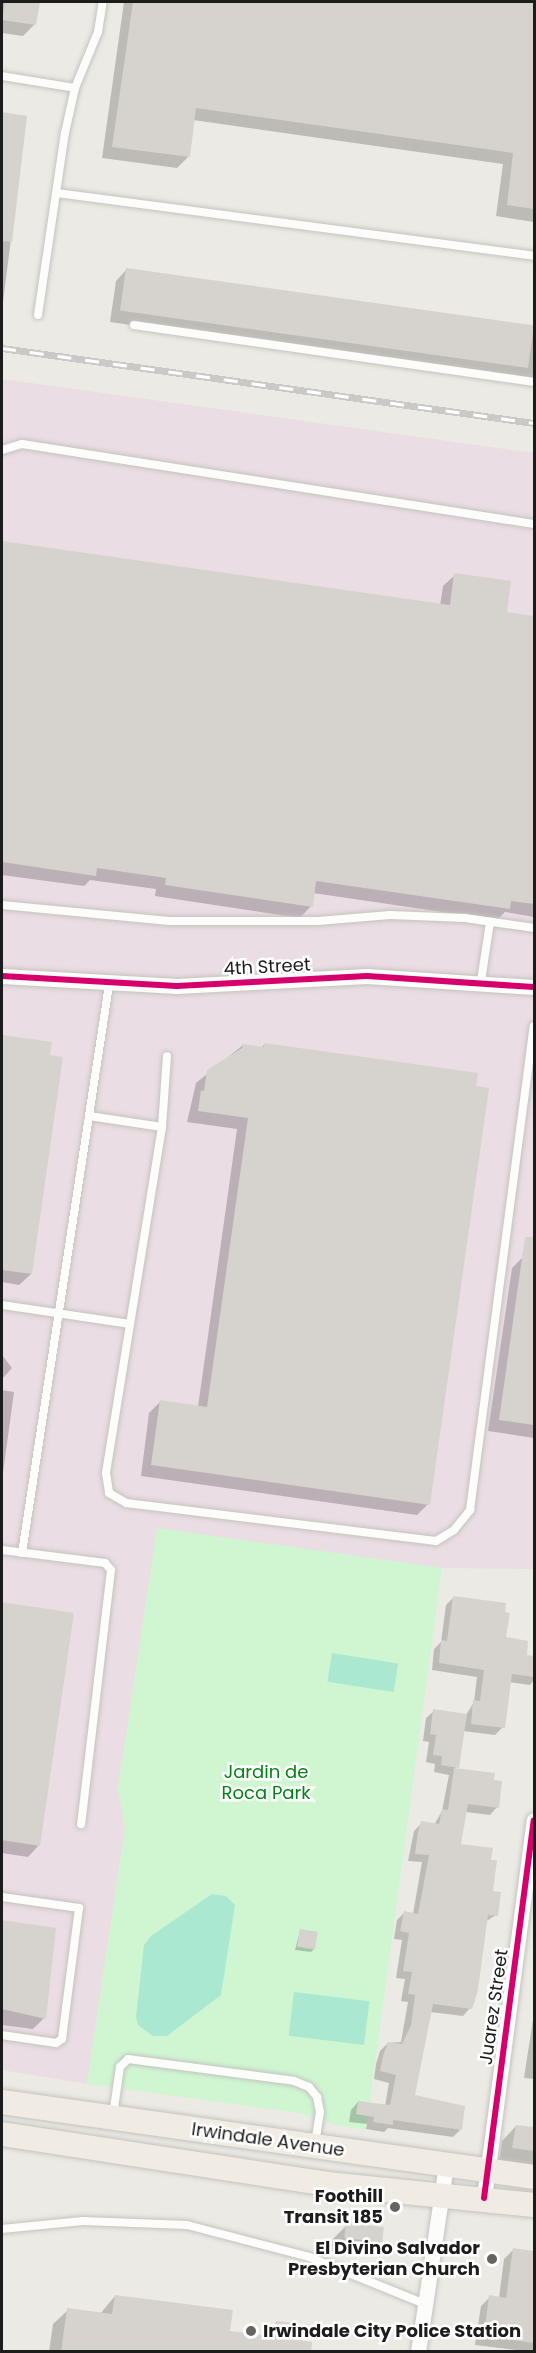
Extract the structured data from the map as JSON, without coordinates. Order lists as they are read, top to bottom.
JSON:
{
  "streets": {
    "main road": ["Irwindale Avenue"],
    "street": ["4th Street", "Juarez Street"]
  },
  "crossings": [
    ["Juarez Street", "Irwindale Avenue"]
  ],
  "parks": ["Jardin de Roca Park"],
  "places": ["Foothill Transit 185", "El Divino Salvador Presbyterian Church", "Irwindale City Police Station"]
}
